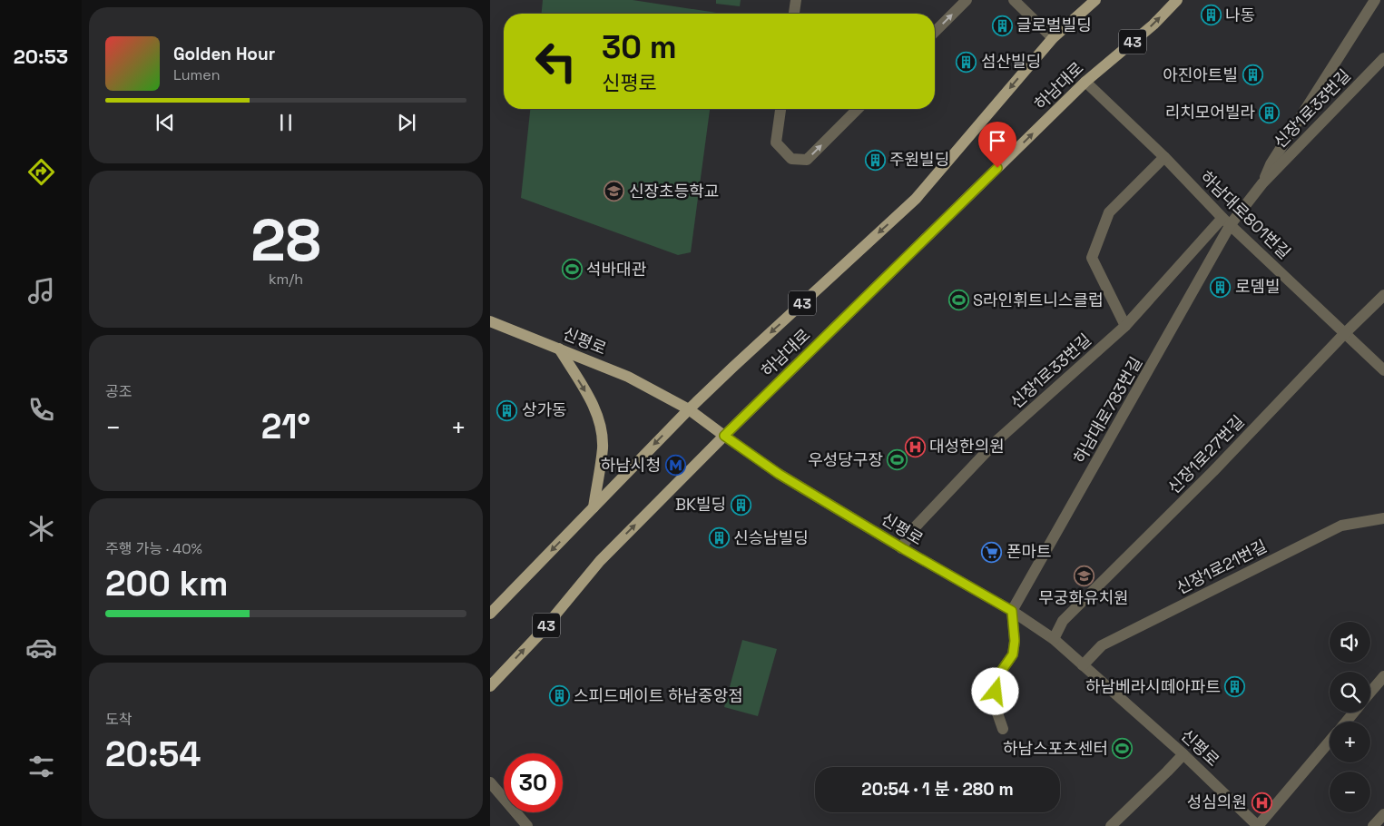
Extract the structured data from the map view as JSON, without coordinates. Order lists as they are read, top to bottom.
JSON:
{
  "streets": {
    "main road": ["43", "하남대로", "신평로"],
    "street": [
      "신장1로33번길",
      "하남대로801번길",
      "하남대로783번길",
      "신장1로27번길",
      "신장1로21번길"
    ]
  },
  "crossings": [
    ["하남대로", "하남대로801번길"],
    ["하남대로", "신평로"],
    ["신장1로33번길", "하남대로801번길"],
    ["신장1로33번길", "신평로"],
    ["신장1로33번길", "하남대로783번길"],
    ["하남대로801번길", "하남대로783번길"],
    ["하남대로801번길", "신장1로27번길"],
    ["신평로", "하남대로783번길"],
    ["신평로", "신장1로27번길"],
    ["신평로", "신장1로21번길"]
  ],
  "places": {
    "building": [
      "나동",
      "글로벌빌딩",
      "섬산빌딩",
      "아진아트빌",
      "리치모어빌라",
      "주원빌딩",
      "로뎀빌",
      "상가동",
      "BK빌딩",
      "신승남빌딩",
      "하남베라시떼아파트",
      "스피드메이트 하남중앙점"
    ],
    "school or university": ["신장초등학교", "무궁화유치원"],
    "sports": [
      "석바대관",
      "S라인휘트니스클럽",
      "우성당구장",
      "하남스포츠센터"
    ],
    "hospital": ["대성한의원", "성심의원"],
    "metro station": ["하남시청"],
    "supermarket": ["폰마트"]
  },
  "page": {
    "tabs": "20:53",
    "turn": ["30 m", "신평로"],
    "song": ["Golden Hour", "Lumen"],
    "tile": [
      ["28", "km/h"],
      "공조",
      ["주행 가능 · 40%", "200 km"],
      ["도착", "20:54"]
    ],
    "heat": ["−", "21°", "+"],
    "map_buttons": ["+", "−"],
    "limit": "30",
    "trip": "20:54 · 1 분 · 280 m"
  }
}
